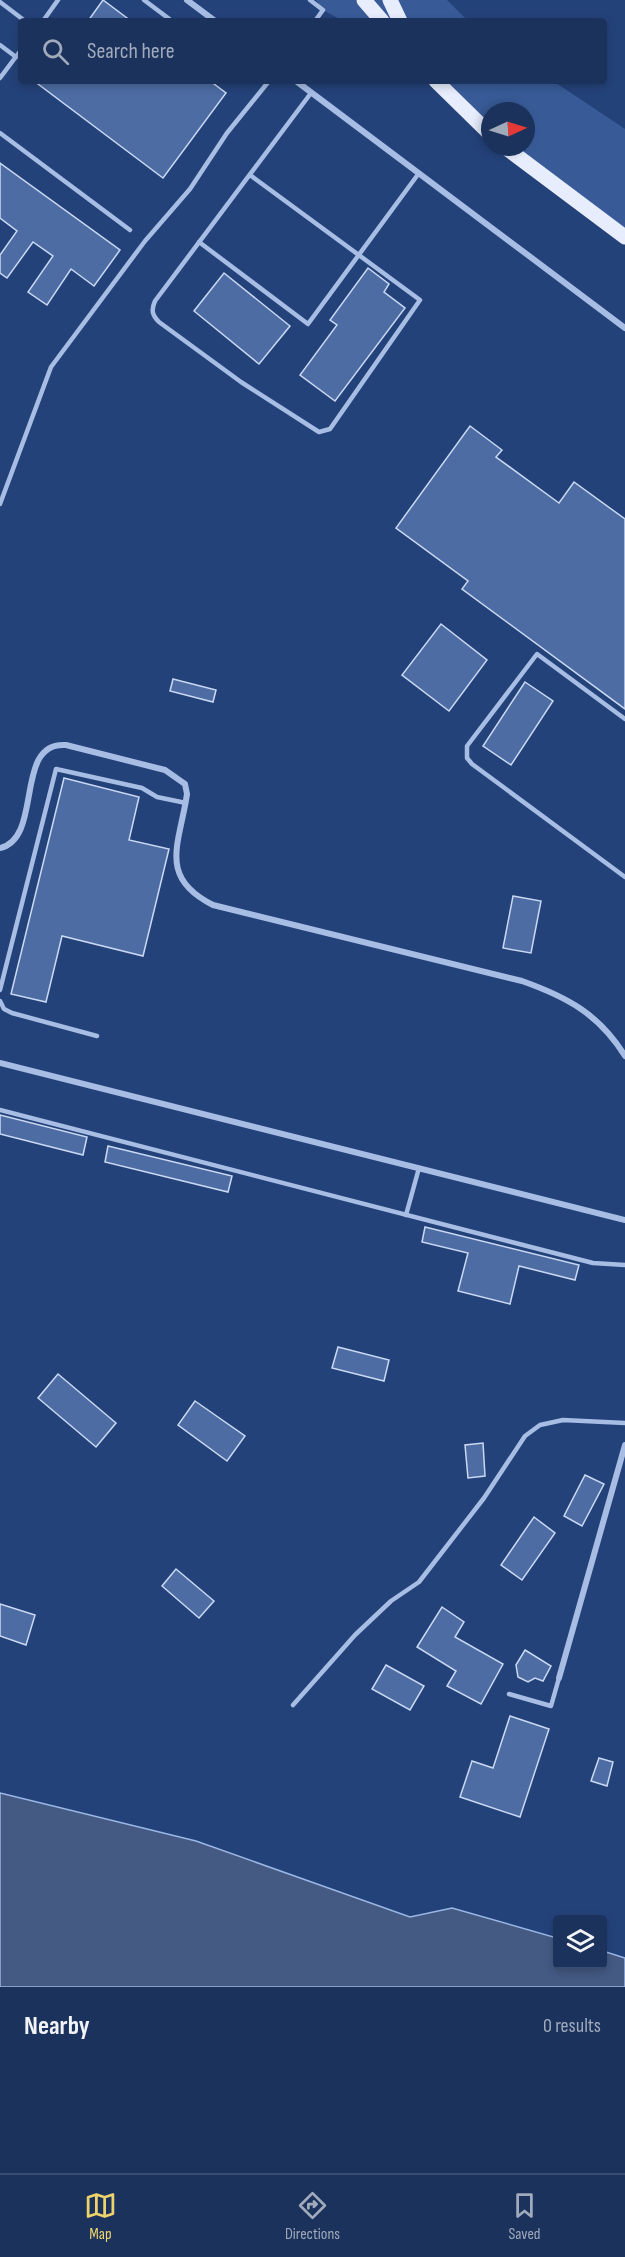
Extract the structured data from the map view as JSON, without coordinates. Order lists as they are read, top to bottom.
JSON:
{
  "north": "right",
  "page": {
    "search": "Search here",
    "heading": ["Nearby", "0 results"],
    "nav": ["Map", "Directions", "Saved"]
  }
}
